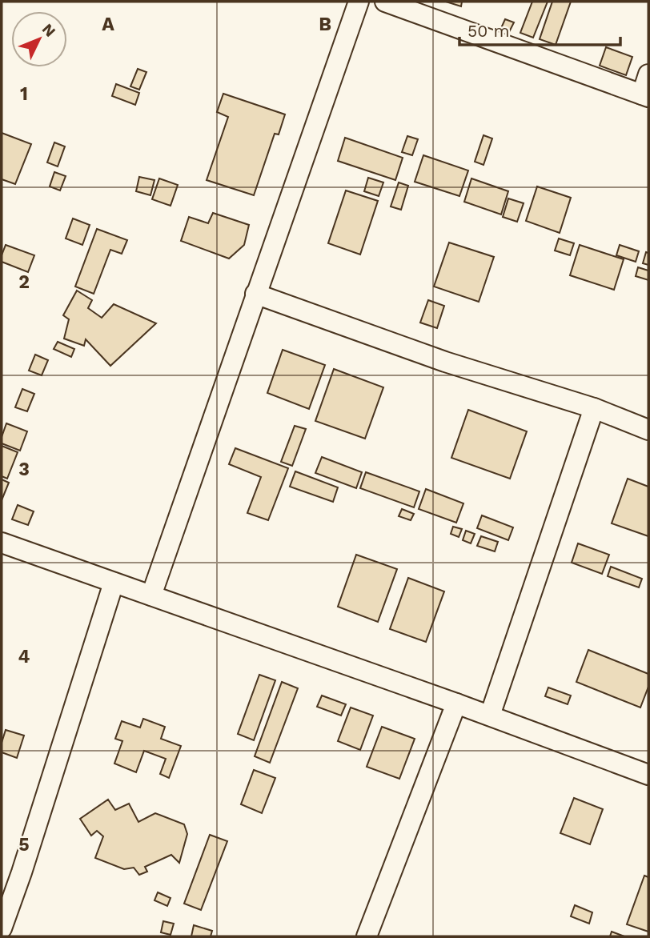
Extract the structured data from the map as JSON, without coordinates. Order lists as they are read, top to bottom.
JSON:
{
  "scale_bar": "50 m",
  "north": "top right",
  "grid": {
    "columns": ["A", "B"],
    "rows": [
      "1",
      "2",
      "3",
      "4",
      "5"
    ]
  }
}
